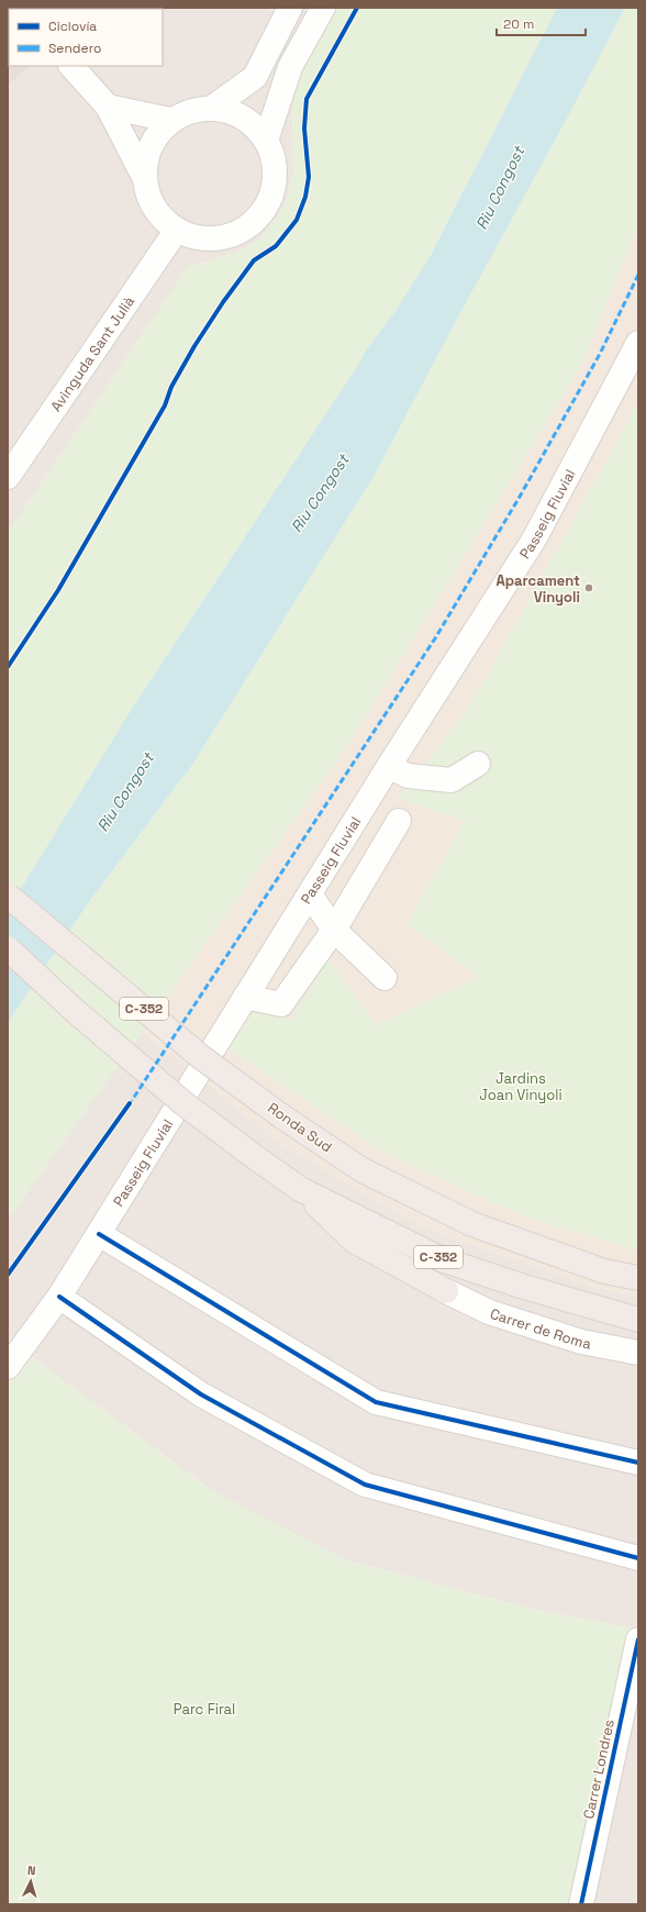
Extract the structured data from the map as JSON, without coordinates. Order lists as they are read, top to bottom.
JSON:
{
  "streets": {
    "highway": ["C-352", "Ronda Sud"],
    "street": [
      "Avinguda Sant Julià",
      "Passeig Fluvial",
      "Carrer de Roma",
      "Carrer Londres"
    ]
  },
  "water": ["Riu Congost"],
  "parks": ["Jardins Joan Vinyoli", "Parc Firal"],
  "places": ["Aparcament Vinyoli"],
  "legend": ["Ciclovía", "Sendero"],
  "scale_bar": "20 m",
  "north": "top"
}
